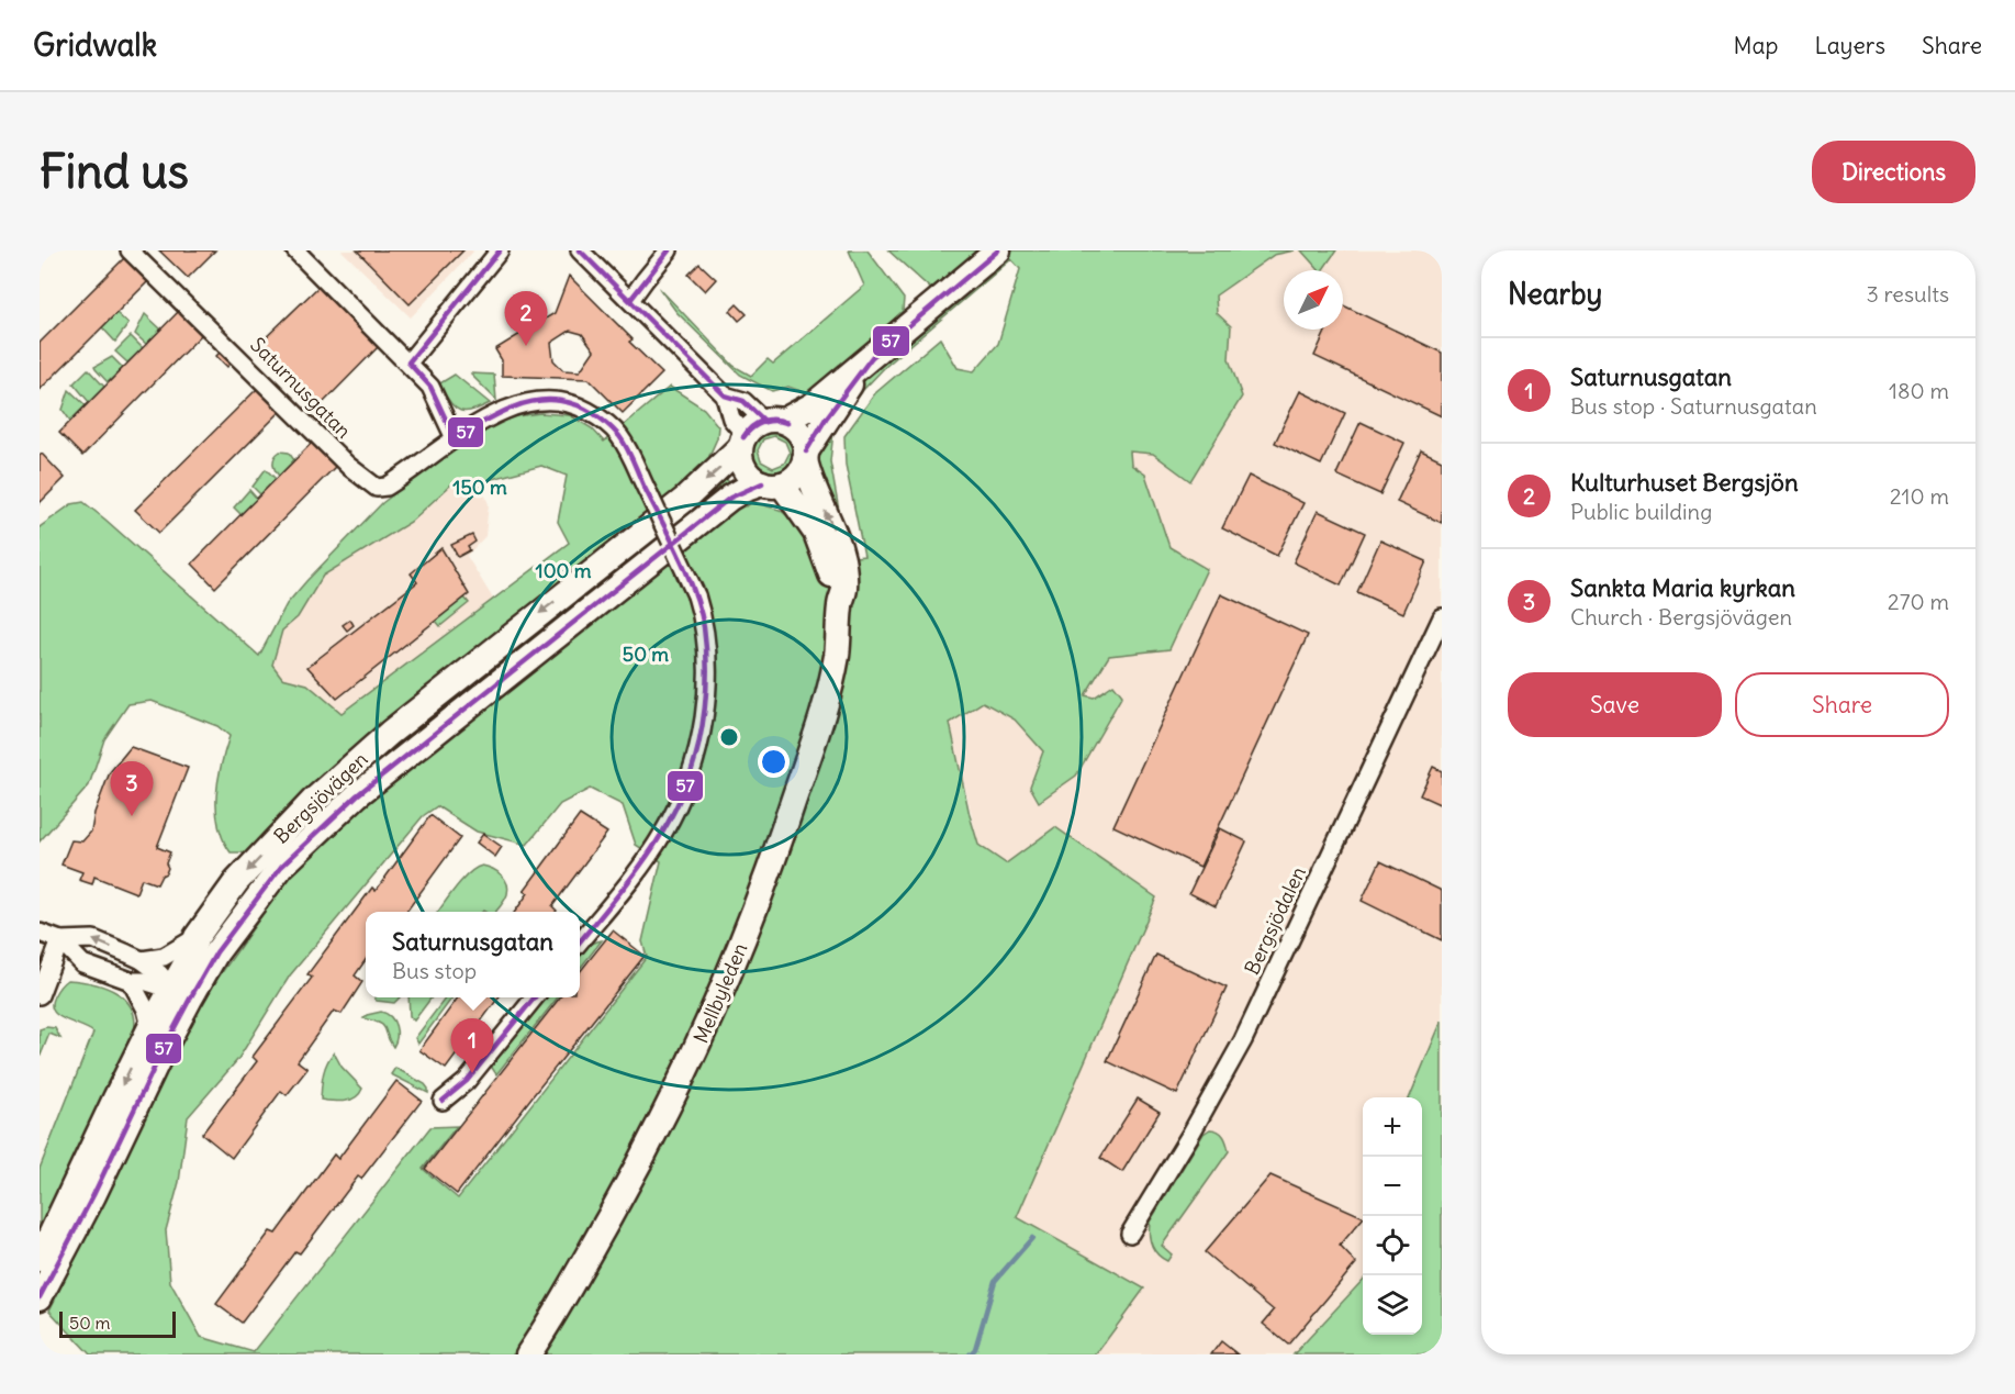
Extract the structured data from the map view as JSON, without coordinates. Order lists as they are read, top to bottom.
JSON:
{
  "streets": {
    "street": [
      "Saturnusgatan",
      "Bergsjövägen",
      "Bergsjödalen",
      "Mellbyleden"
    ]
  },
  "crossings": [
    ["Bergsjövägen", "Mellbyleden"]
  ],
  "lines": ["transit line 57"],
  "scale_bar": "50 m",
  "north": "top right",
  "page": {
    "header": "Gridwalk",
    "nav": ["Map", "Layers", "Share"],
    "buttons": [
      "Directions",
      ["Save", "Share"]
    ],
    "title": "Find us",
    "heading": ["Nearby", "3 results"],
    "pins": ["2", "3", "1"],
    "list": [
      {
        "mark": "1",
        "name": "Saturnusgatan",
        "note": "Bus stop · Saturnusgatan",
        "value": "180 m"
      },
      {
        "mark": "2",
        "name": "Kulturhuset Bergsjön",
        "note": "Public building",
        "value": "210 m"
      },
      {
        "mark": "3",
        "name": "Sankta Maria kyrkan",
        "note": "Church · Bergsjövägen",
        "value": "270 m"
      }
    ],
    "popup": ["Saturnusgatan", "Bus stop"],
    "map_buttons": ["+", "−"],
    "scale": "50 m"
  },
  "rings": ["150 m", "100 m", "50 m"]
}
